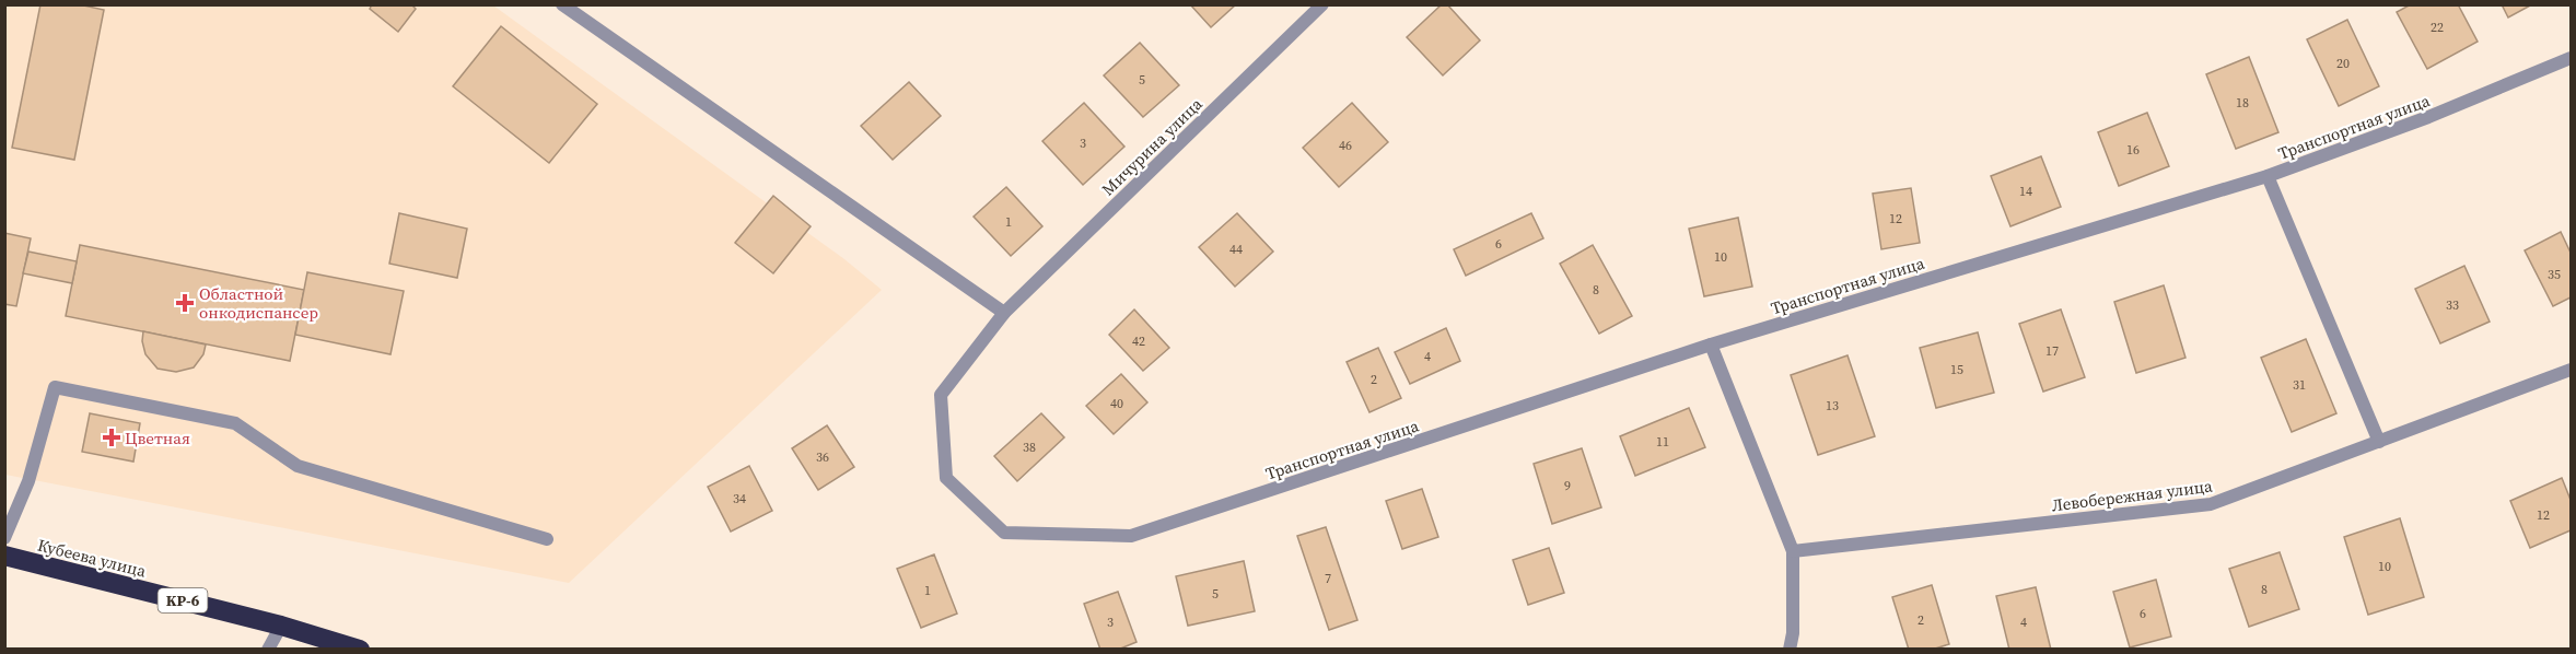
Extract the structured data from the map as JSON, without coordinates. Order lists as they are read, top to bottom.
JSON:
{
  "streets": {
    "highway": ["Кубеева улица", "KP-6"],
    "street": ["Транспортная улица", "Мичурина улица", "Левобережная улица"]
  },
  "crossings": [
    ["Транспортная улица", "Мичурина улица"]
  ],
  "places": {
    "health": ["Областной онкодиспансер", "Цветная"]
  },
  "house_numbers": [
    "22",
    "20",
    "5",
    "18",
    "3",
    "46",
    "16",
    "14",
    "12",
    "1",
    "6",
    "44",
    "10",
    "35",
    "8",
    "33",
    "42",
    "17",
    "4",
    "15",
    "2",
    "31",
    "40",
    "13",
    "11",
    "38",
    "36",
    "9",
    "34",
    "12",
    "10",
    "7",
    "8",
    "1",
    "5",
    "6",
    "2",
    "3",
    "4"
  ]
}
